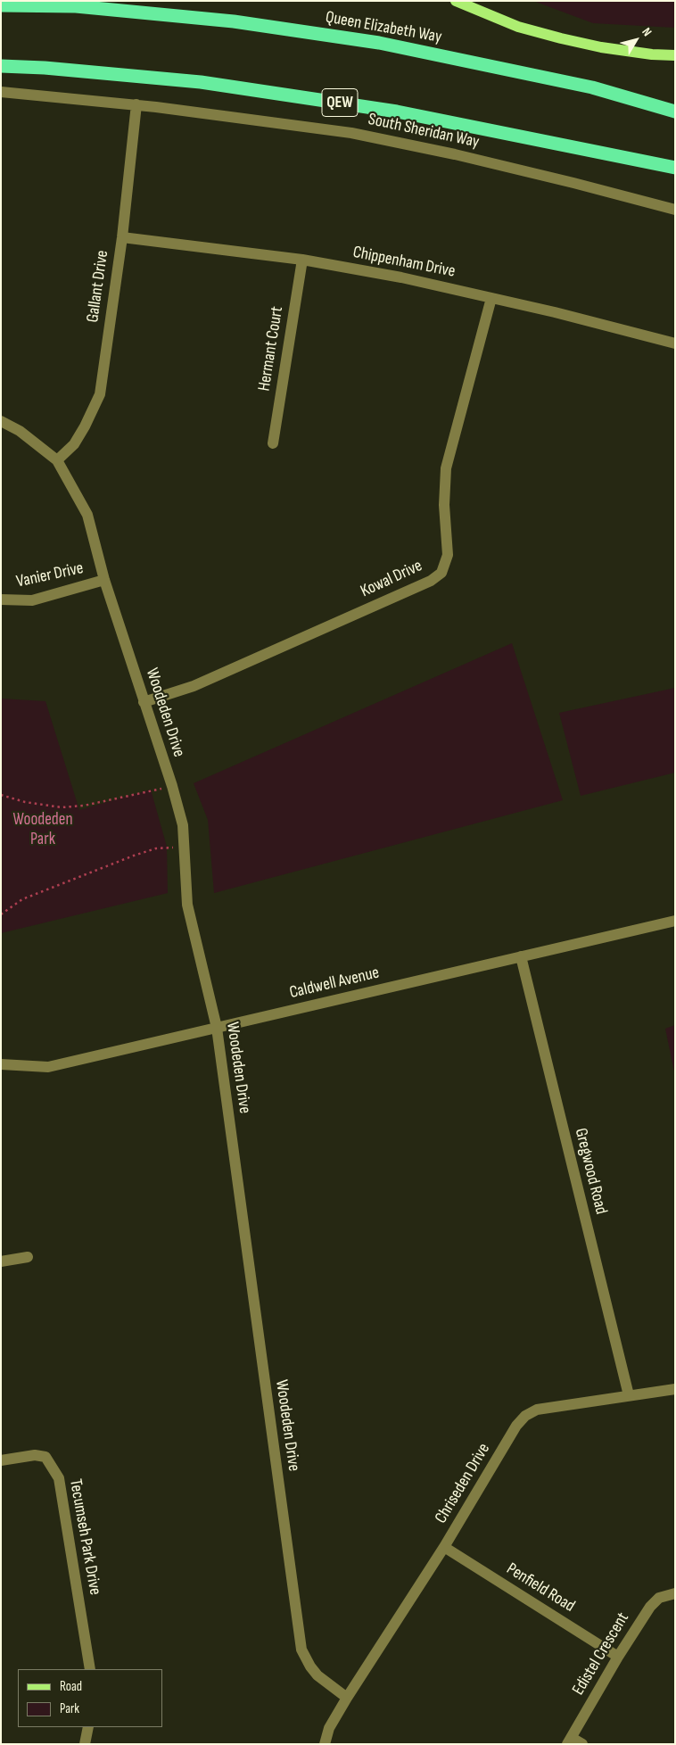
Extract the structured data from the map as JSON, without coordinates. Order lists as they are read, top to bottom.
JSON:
{
  "streets": {
    "highway": ["Queen Elizabeth Way", "QEW"],
    "street": [
      "South Sheridan Way",
      "Chippenham Drive",
      "Gallant Drive",
      "Hermant Court",
      "Vanier Drive",
      "Kowal Drive",
      "Woodeden Drive",
      "Caldwell Avenue",
      "Gregwood Road",
      "Chriseden Drive",
      "Tecumseh Park Drive",
      "Penfield Road",
      "Edistel Crescent"
    ]
  },
  "crossings": [
    ["South Sheridan Way", "Gallant Drive"],
    ["Chippenham Drive", "Gallant Drive"],
    ["Chippenham Drive", "Hermant Court"],
    ["Chippenham Drive", "Kowal Drive"],
    ["Gallant Drive", "Woodeden Drive"],
    ["Vanier Drive", "Woodeden Drive"],
    ["Kowal Drive", "Woodeden Drive"],
    ["Woodeden Drive", "Caldwell Avenue"],
    ["Woodeden Drive", "Chriseden Drive"],
    ["Caldwell Avenue", "Gregwood Road"],
    ["Gregwood Road", "Chriseden Drive"],
    ["Chriseden Drive", "Penfield Road"],
    ["Penfield Road", "Edistel Crescent"]
  ],
  "parks": ["Woodeden Park"],
  "legend": ["Road", "Park"],
  "north": "top right"
}
